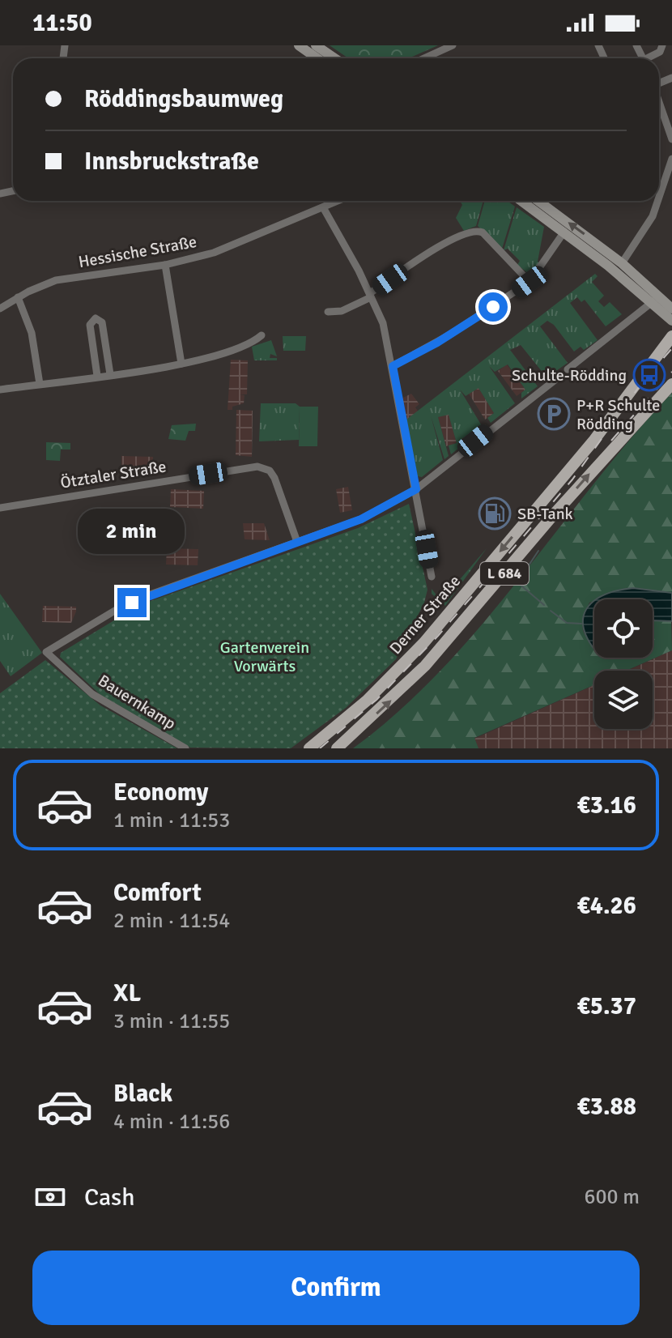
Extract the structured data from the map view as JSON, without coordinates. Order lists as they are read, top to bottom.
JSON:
{
  "streets": {
    "main road": ["L 684", "Derner Straße"],
    "street": ["Hessische Straße", "Ötztaler Straße", "Bauernkamp"]
  },
  "crossings": [
    ["Ötztaler Straße", "Bauernkamp"]
  ],
  "parks": ["Gartenverein Vorwärts"],
  "places": {
    "bus stop": ["Schulte-Rödding"],
    "parking": ["P+R Schulte Rödding"],
    "fuel station": ["SB-Tank"]
  },
  "page": {
    "status": "11:50",
    "banner": ["Röddingsbaumweg", "Innsbruckstraße"],
    "bubble": "2 min",
    "list": [
      {
        "name": "Economy",
        "note": "1 min · 11:53",
        "value": "€3.16"
      },
      {
        "name": "Comfort",
        "note": "2 min · 11:54",
        "value": "€4.26"
      },
      {
        "name": "XL",
        "note": "3 min · 11:55",
        "value": "€5.37"
      },
      {
        "name": "Black",
        "note": "4 min · 11:56",
        "value": "€3.88"
      }
    ],
    "pay": ["Cash", "600 m"],
    "buttons": "Confirm"
  }
}
